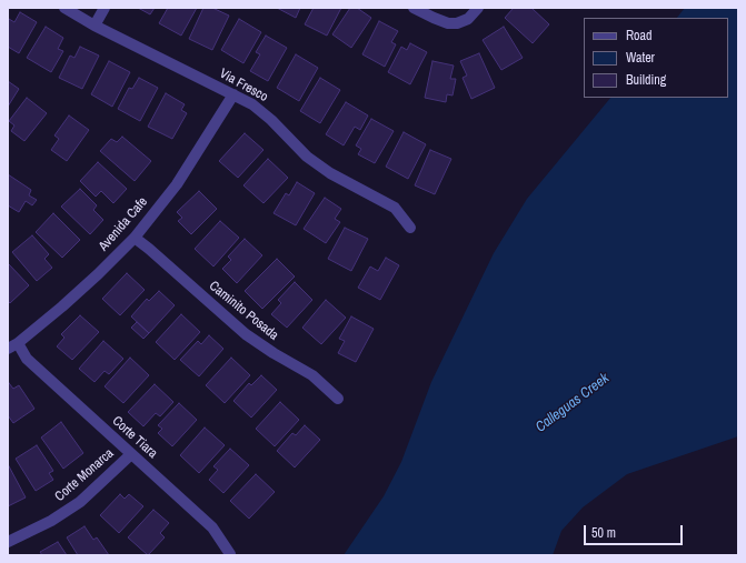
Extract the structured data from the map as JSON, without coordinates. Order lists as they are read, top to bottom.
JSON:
{
  "streets": {
    "street": [
      "Via Fresco",
      "Avenida Cafe",
      "Caminito Posada",
      "Corte Tiara",
      "Corte Monarca"
    ]
  },
  "crossings": [
    ["Via Fresco", "Avenida Cafe"],
    ["Avenida Cafe", "Caminito Posada"],
    ["Avenida Cafe", "Corte Tiara"],
    ["Corte Tiara", "Corte Monarca"]
  ],
  "water": ["Calleguas Creek"],
  "legend": ["Road", "Water", "Building"],
  "scale_bar": "50 m"
}
